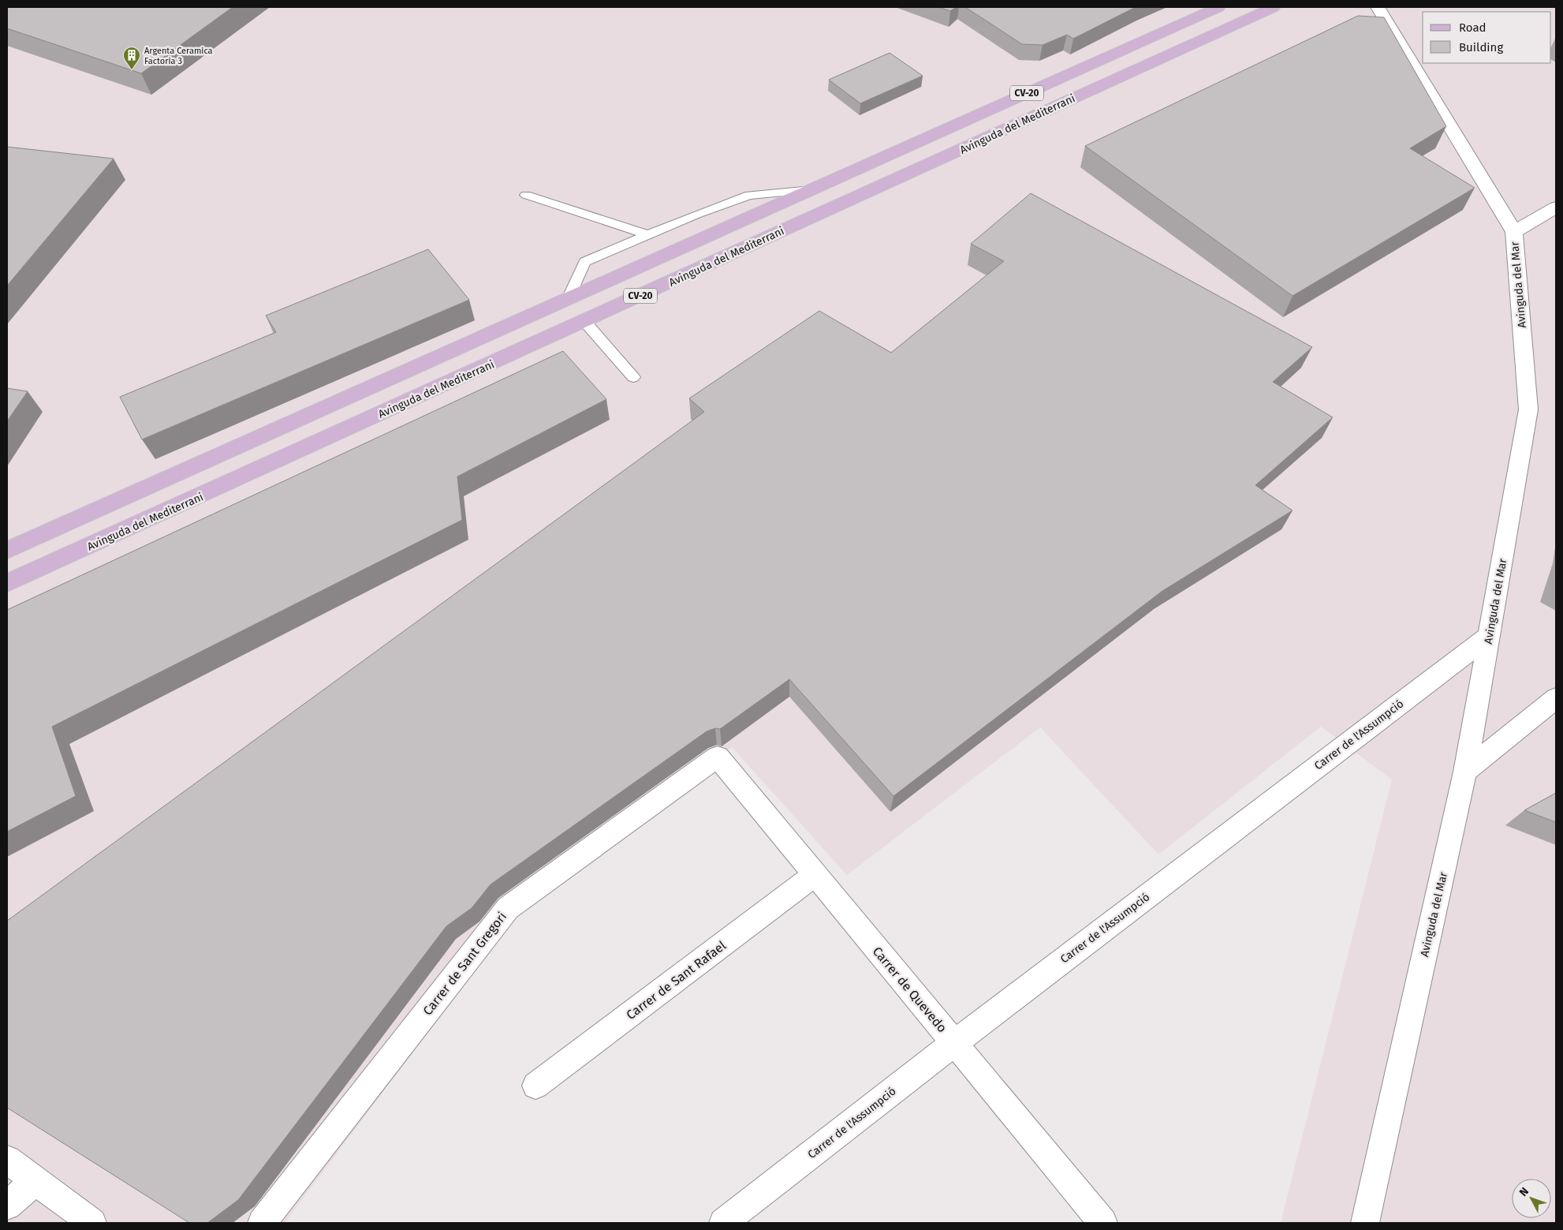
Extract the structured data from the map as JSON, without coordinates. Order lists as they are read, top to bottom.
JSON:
{
  "streets": {
    "main road": ["CV-20", "Avinguda del Mediterrani"],
    "street": [
      "Avinguda del Mar",
      "Carrer de l'Assumpció",
      "Carrer de Sant Gregori",
      "Carrer de Sant Rafael",
      "Carrer de Quevedo"
    ]
  },
  "crossings": [
    ["Avinguda del Mar", "Carrer de l'Assumpció"],
    ["Carrer de l'Assumpció", "Carrer de Quevedo"],
    ["Carrer de Sant Gregori", "Carrer de Quevedo"],
    ["Carrer de Sant Rafael", "Carrer de Quevedo"]
  ],
  "places": {
    "building": ["Argenta Ceramica Factoria 3"]
  },
  "legend": ["Road", "Building"],
  "north": "top left"
}
